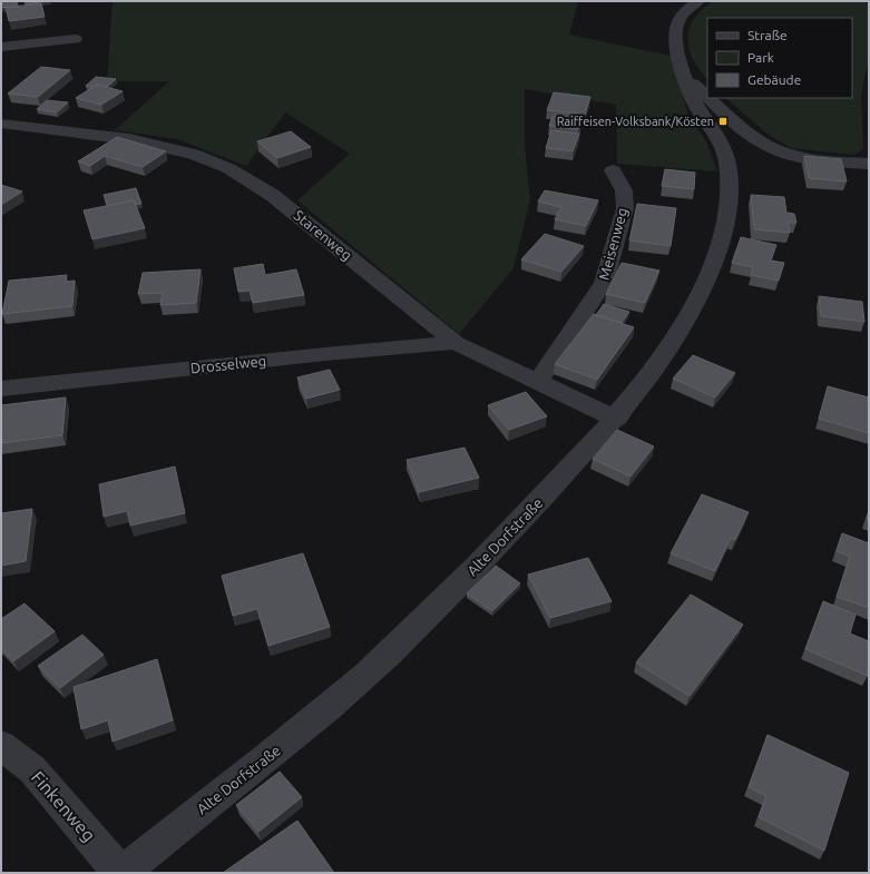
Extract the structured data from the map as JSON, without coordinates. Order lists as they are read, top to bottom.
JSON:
{
  "streets": {
    "street": [
      "Starenweg",
      "Meisenweg",
      "Drosselweg",
      "Alte Dorfstraße",
      "Finkenweg"
    ]
  },
  "crossings": [
    ["Starenweg", "Meisenweg"],
    ["Starenweg", "Drosselweg"],
    ["Starenweg", "Alte Dorfstraße"],
    ["Alte Dorfstraße", "Finkenweg"]
  ],
  "places": {
    "transit": ["Raiffeisen-Volksbank/Kösten"]
  },
  "legend": ["Straße", "Park", "Gebäude"]
}
